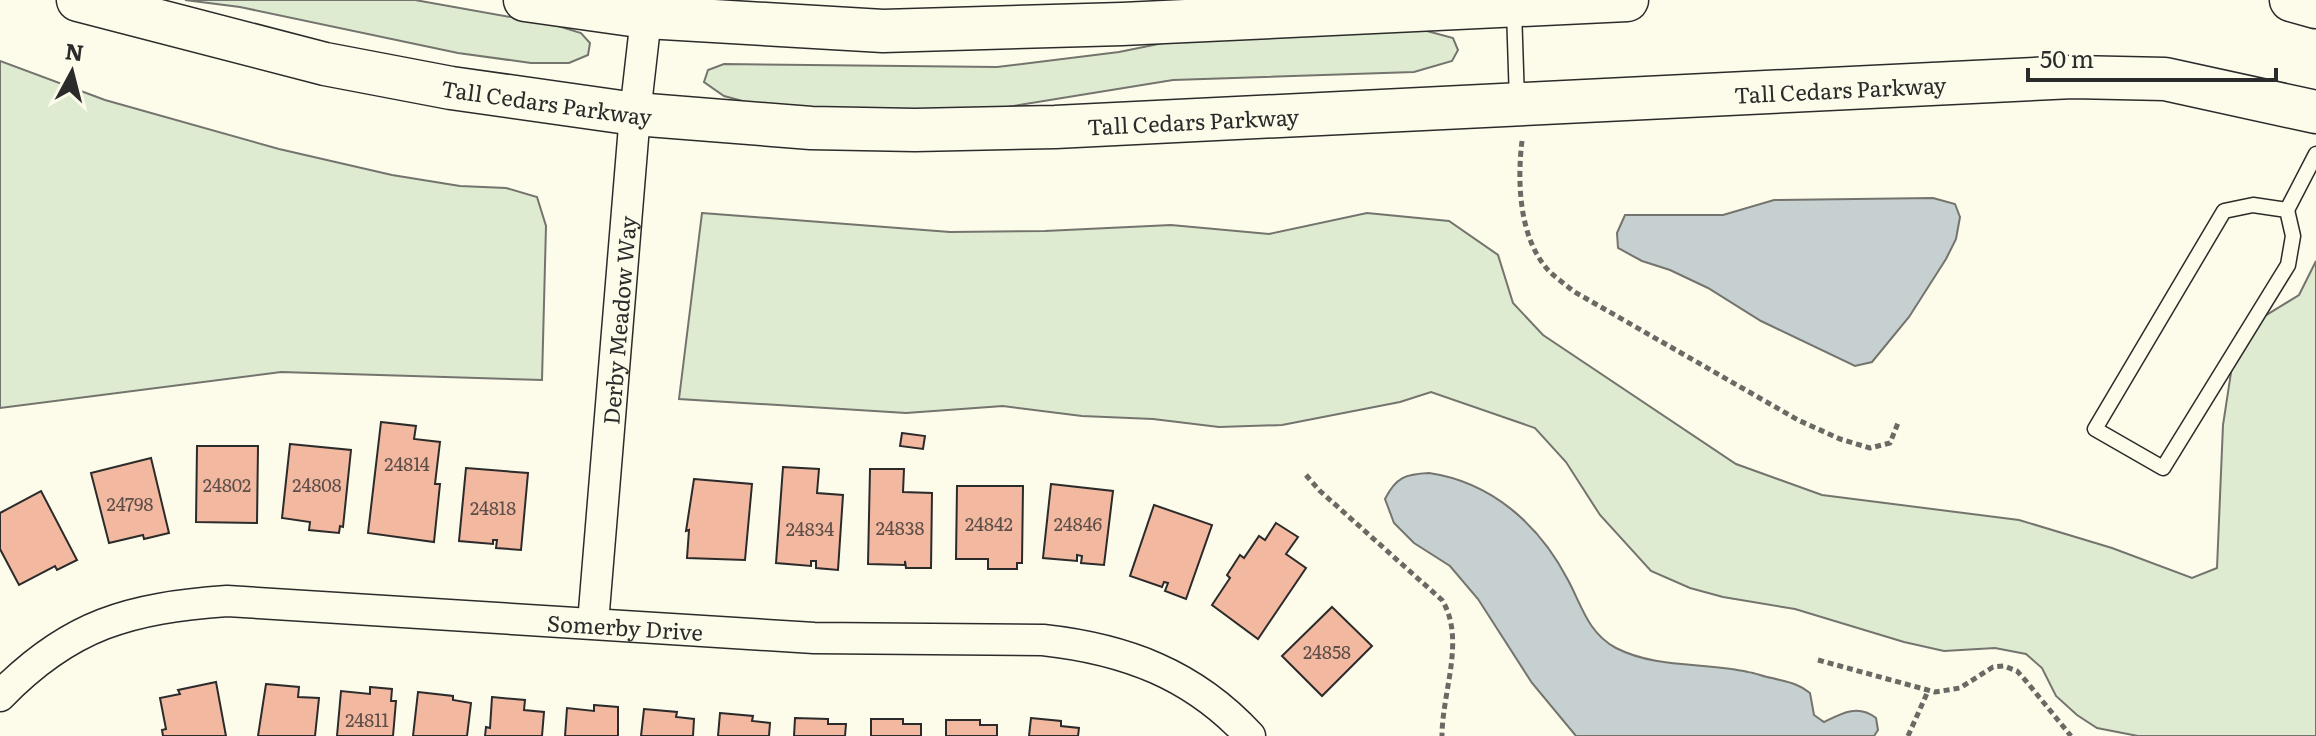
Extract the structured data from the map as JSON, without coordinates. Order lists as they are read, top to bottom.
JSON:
{
  "streets": {
    "main road": ["Tall Cedars Parkway"],
    "street": ["Derby Meadow Way", "Somerby Drive"]
  },
  "crossings": [
    ["Tall Cedars Parkway", "Derby Meadow Way"],
    ["Derby Meadow Way", "Somerby Drive"]
  ],
  "house_numbers": [
    "24814",
    "24802",
    "24808",
    "24798",
    "24818",
    "24842",
    "24846",
    "24838",
    "24834",
    "24858",
    "24811"
  ],
  "scale_bar": "50 m",
  "north": "top"
}
